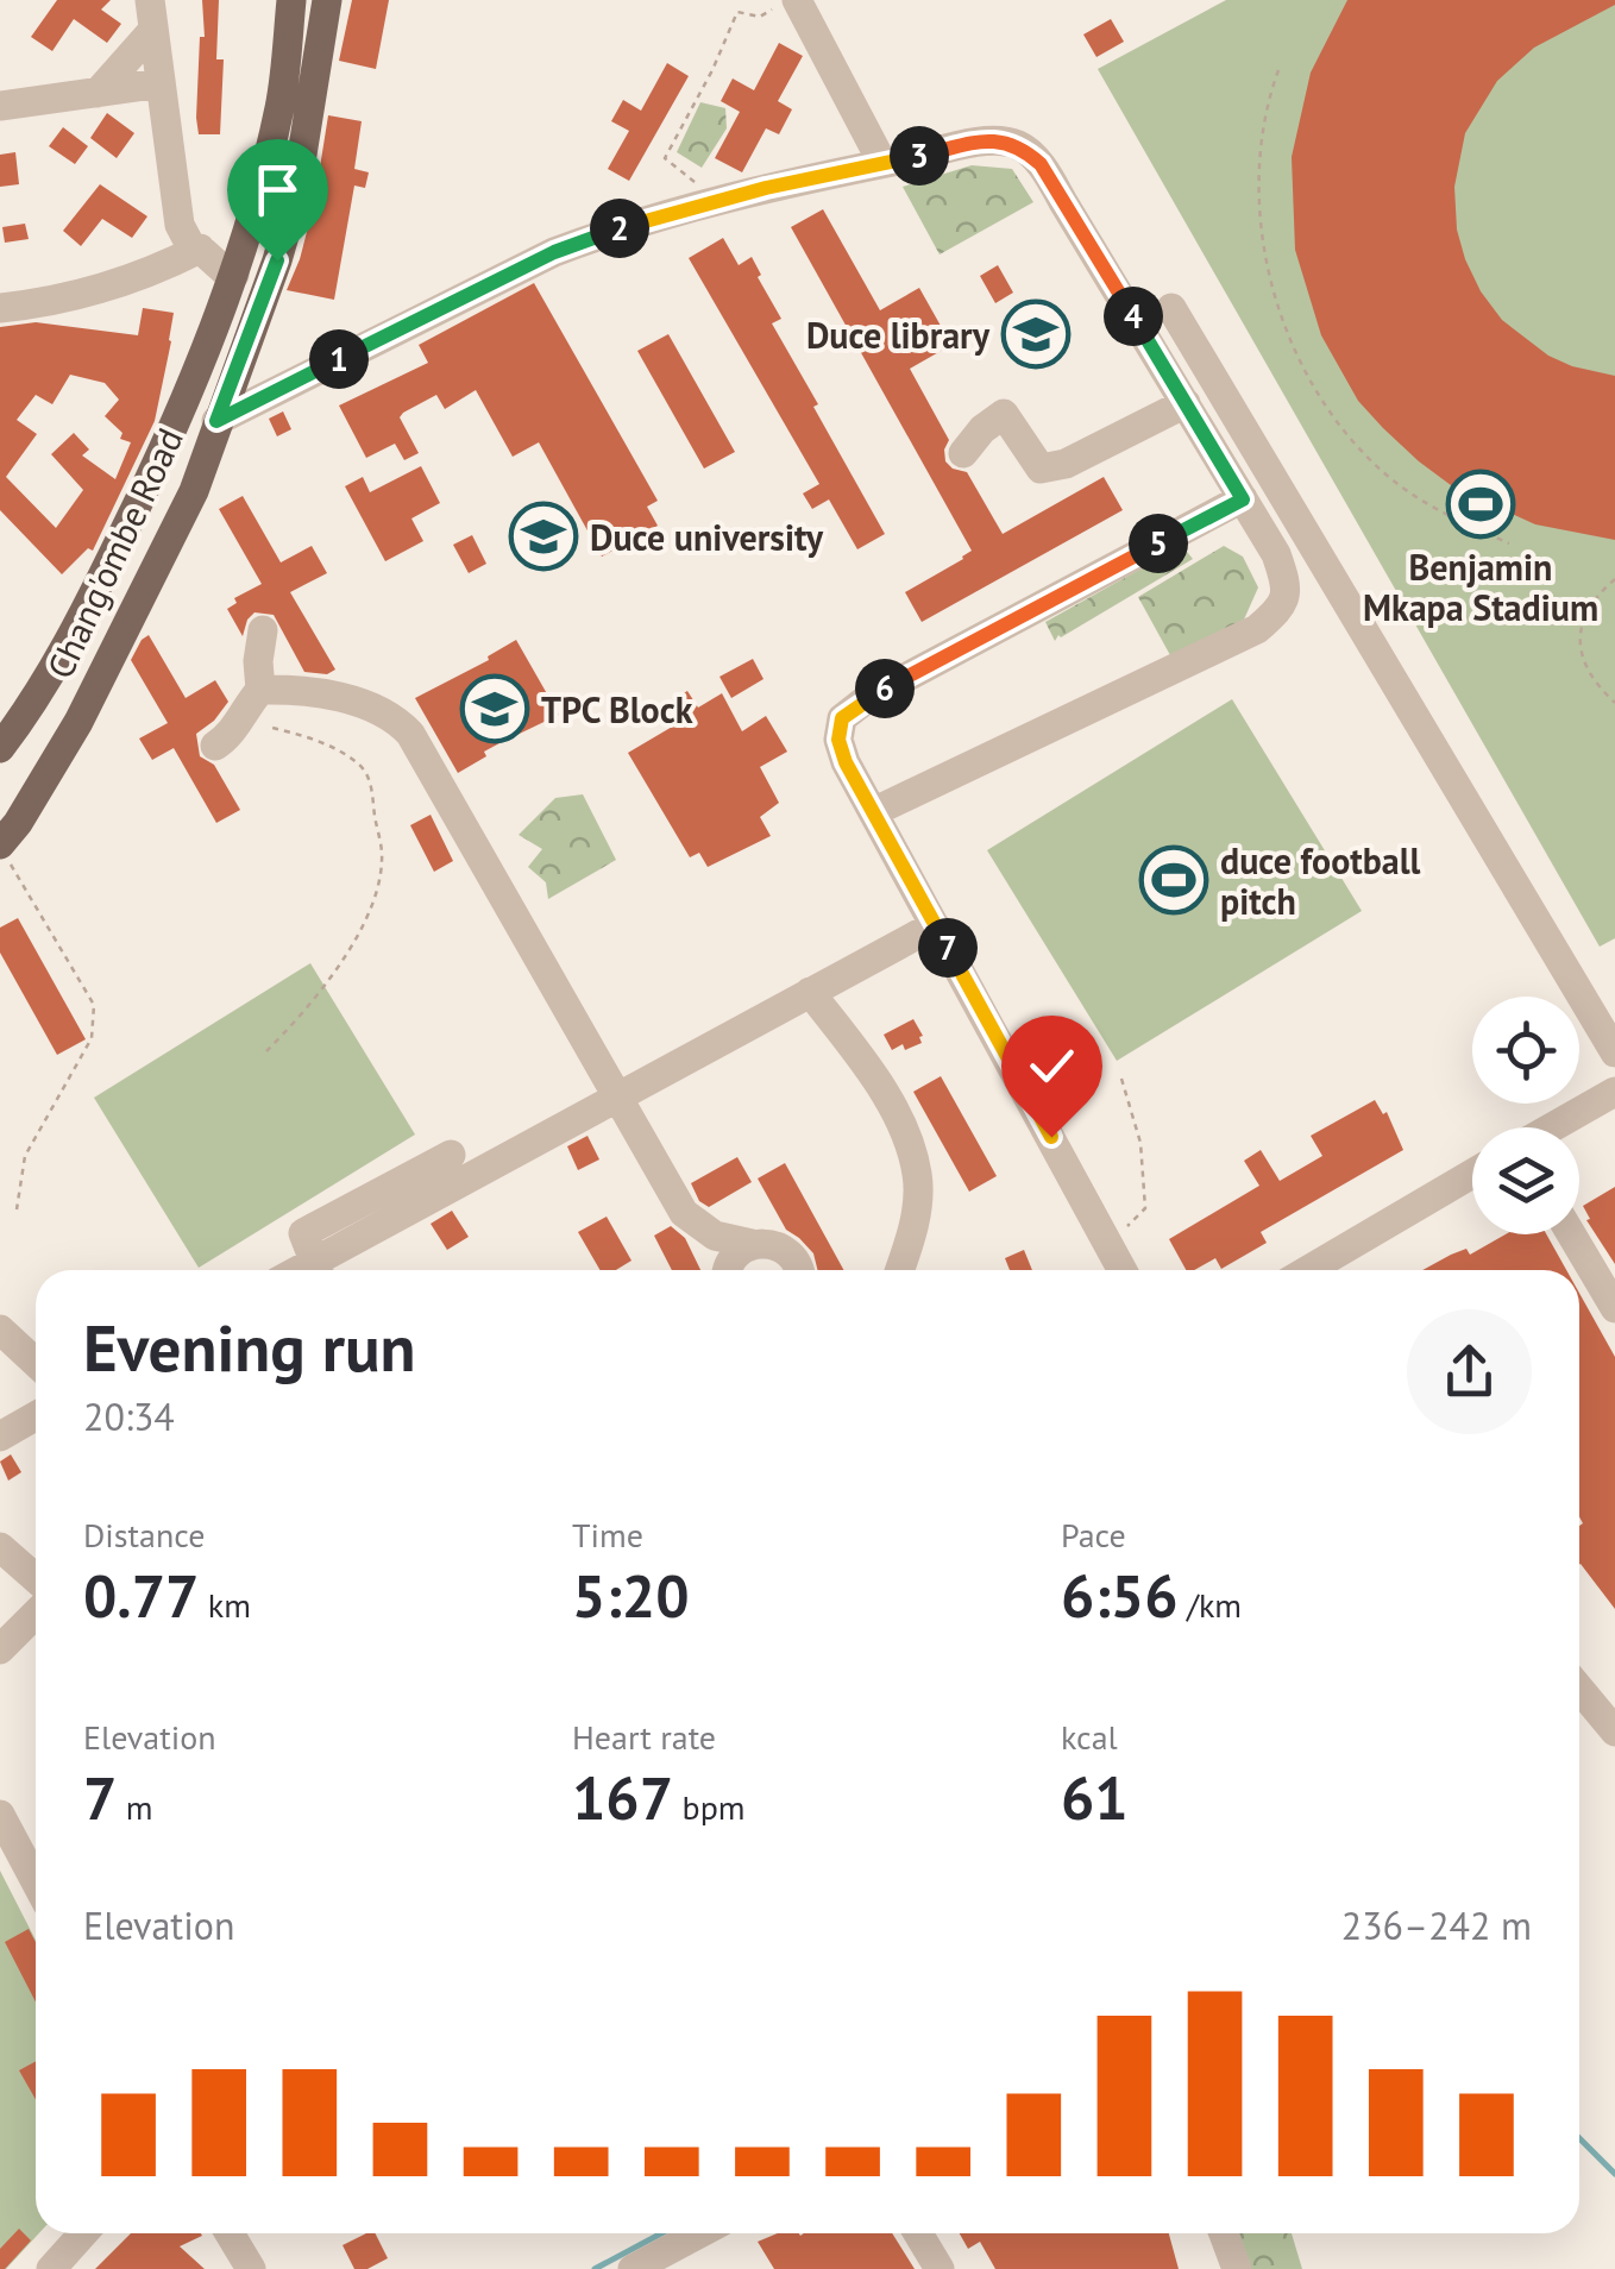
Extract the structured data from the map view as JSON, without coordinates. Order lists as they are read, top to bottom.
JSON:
{
  "streets": {
    "main road": ["Chang'ombe Road"]
  },
  "places": {
    "school or university": ["Duce library", "Duce university", "TPC Block"],
    "sports": ["Benjamin Mkapa Stadium", "duce football pitch"]
  },
  "page": {
    "pins": [
      "3",
      "2",
      "4",
      "1",
      "5",
      "6",
      "7"
    ],
    "heading": ["Evening run", "20:34"],
    "stats": [
      ["Distance", "0.77 km"],
      ["Time", "5:20"],
      ["Pace", "6:56 /km"],
      ["Elevation", "7 m"],
      ["Heart rate", "167 bpm"],
      ["kcal", "61"]
    ],
    "chart": ["Elevation", "236–242 m"]
  }
}
